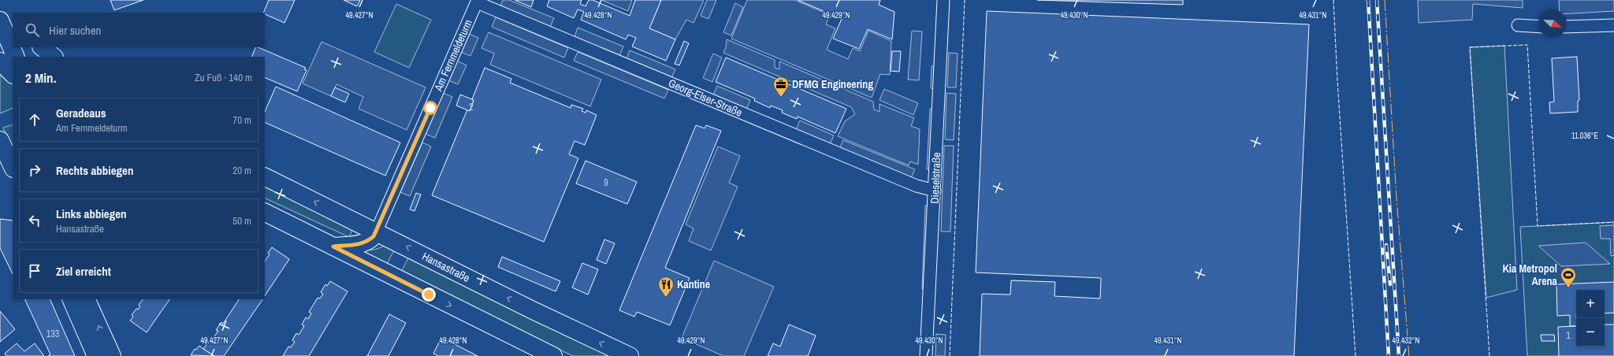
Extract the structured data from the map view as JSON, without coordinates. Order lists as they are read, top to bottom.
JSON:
{
  "streets": {
    "main road": ["Hansastraße"],
    "street": ["Am Fernmeldeturm", "Georg-Elser-Straße", "Dieselstraße"]
  },
  "crossings": [
    ["Am Fernmeldeturm", "Georg-Elser-Straße"],
    ["Am Fernmeldeturm", "Hansastraße"],
    ["Georg-Elser-Straße", "Dieselstraße"]
  ],
  "places": {
    "office": ["DFMG Engineering"],
    "sports": ["Kia Metropol Arena"],
    "restaurant": ["Kantine"]
  },
  "house_numbers": [
    "2",
    "9",
    "133",
    "1"
  ],
  "north": "bottom right",
  "page": {
    "search": "Hier suchen",
    "heading": ["2 Min.", "Zu Fuß · 140 m"],
    "list": [
      ["Geradeaus", "Am Fernmeldeturm", "70 m"],
      ["Rechts abbiegen", "20 m"],
      ["Links abbiegen", "Hansastraße", "50 m"],
      "Ziel erreicht"
    ],
    "map_buttons": ["+", "−"]
  },
  "coordinates": [
    "49.427°N",
    "49.428°N",
    "49.429°N",
    "49.430°N",
    "49.431°N",
    "11.036°E",
    "49.432°N"
  ]
}
